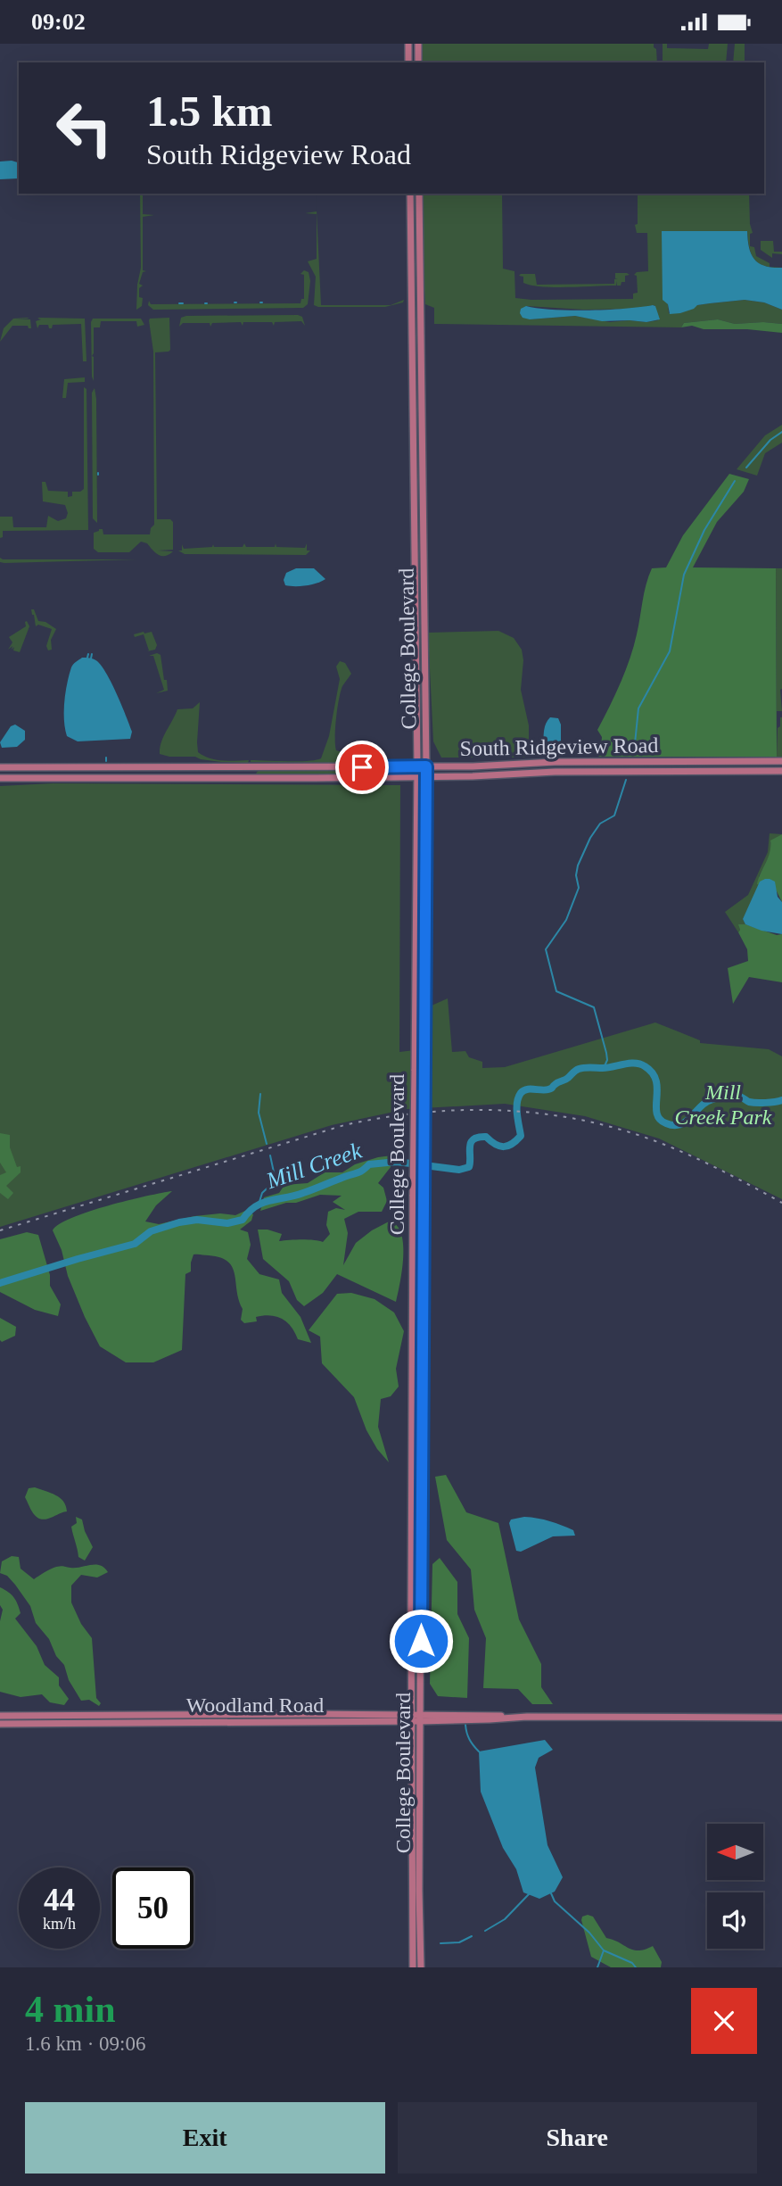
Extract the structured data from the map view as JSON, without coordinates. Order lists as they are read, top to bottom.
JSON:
{
  "streets": {
    "main road": ["College Boulevard", "South Ridgeview Road", "Woodland Road"]
  },
  "crossings": [
    ["College Boulevard", "South Ridgeview Road"],
    ["College Boulevard", "Woodland Road"]
  ],
  "water": ["Mill Creek"],
  "parks": ["Mill Creek Park"],
  "north": "left",
  "page": {
    "status": "09:02",
    "turn": ["1.5 km", "South Ridgeview Road"],
    "speed": "44 km/h",
    "limit": "50",
    "heading": ["4 min", "1.6 km · 09:06"],
    "buttons": ["Exit", "Share"]
  }
}
